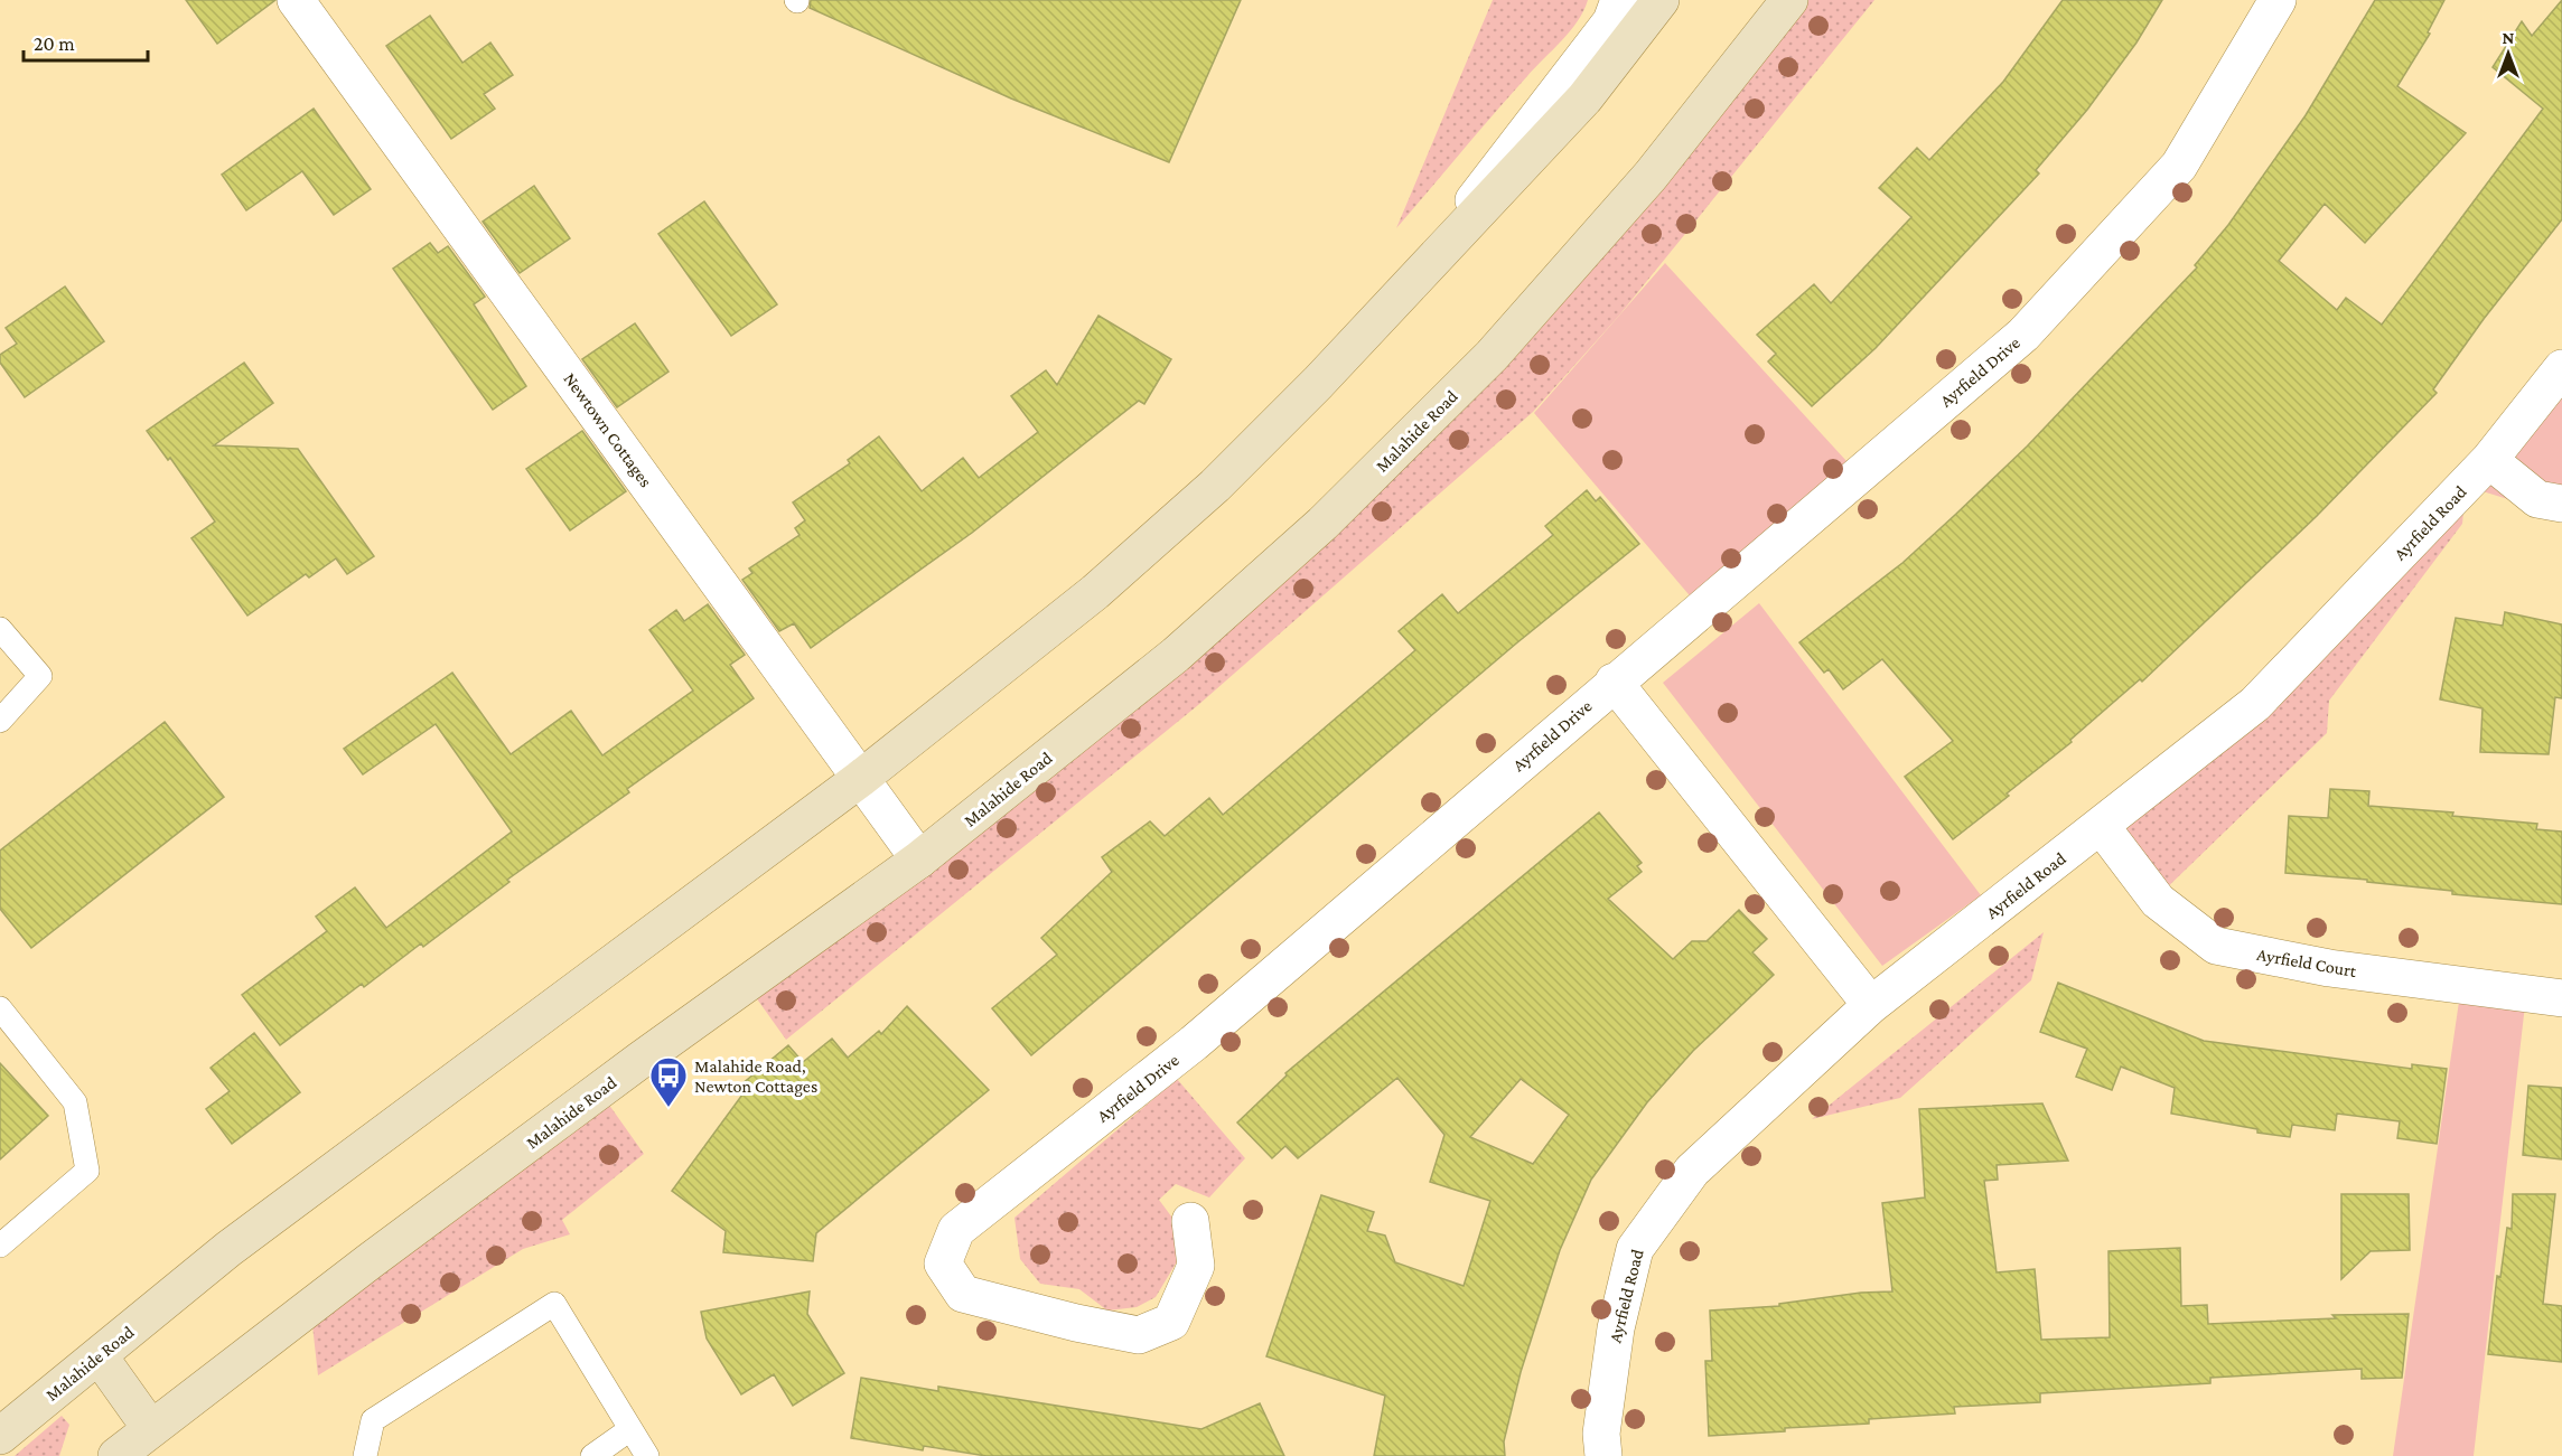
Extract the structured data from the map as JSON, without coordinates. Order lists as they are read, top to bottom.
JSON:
{
  "streets": {
    "main road": ["Malahide Road"],
    "street": [
      "Ayrfield Drive",
      "Newtown Cottages",
      "Ayrfield Road",
      "Ayrfield Court"
    ]
  },
  "crossings": [
    ["Newtown Cottages", "Malahide Road"],
    ["Ayrfield Road", "Ayrfield Court"]
  ],
  "places": {
    "bus stop": ["Malahide Road, Newton Cottages"]
  },
  "scale_bar": "20 m",
  "north": "top"
}
